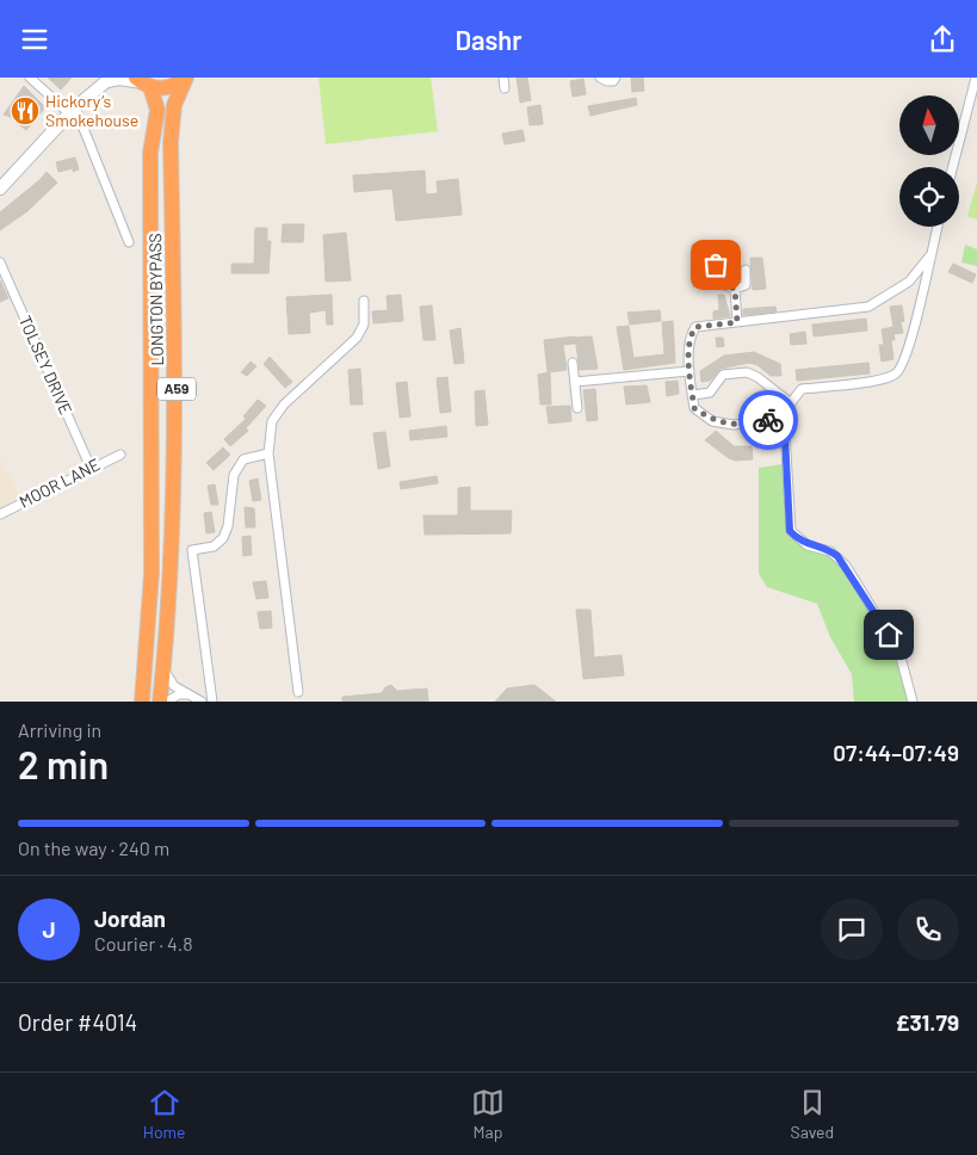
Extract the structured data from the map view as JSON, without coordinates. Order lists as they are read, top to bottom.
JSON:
{
  "streets": {
    "highway": ["LONGTON BYPASS", "A59"],
    "street": ["TOLSEY DRIVE", "MOOR LANE"]
  },
  "crossings": [
    ["TOLSEY DRIVE", "MOOR LANE"]
  ],
  "places": {
    "restaurant": ["Hickory’s Smokehouse"]
  },
  "north": "top",
  "page": {
    "header": "Dashr",
    "heading": ["2 min", "Arriving in", "07:44–07:49"],
    "panel": [
      "Jordan",
      "Courier · 4.8",
      "Order #4014",
      "£31.79"
    ],
    "bar": "On the way · 240 m",
    "round": "J",
    "tabs": ["Home", "Map", "Saved"]
  }
}
